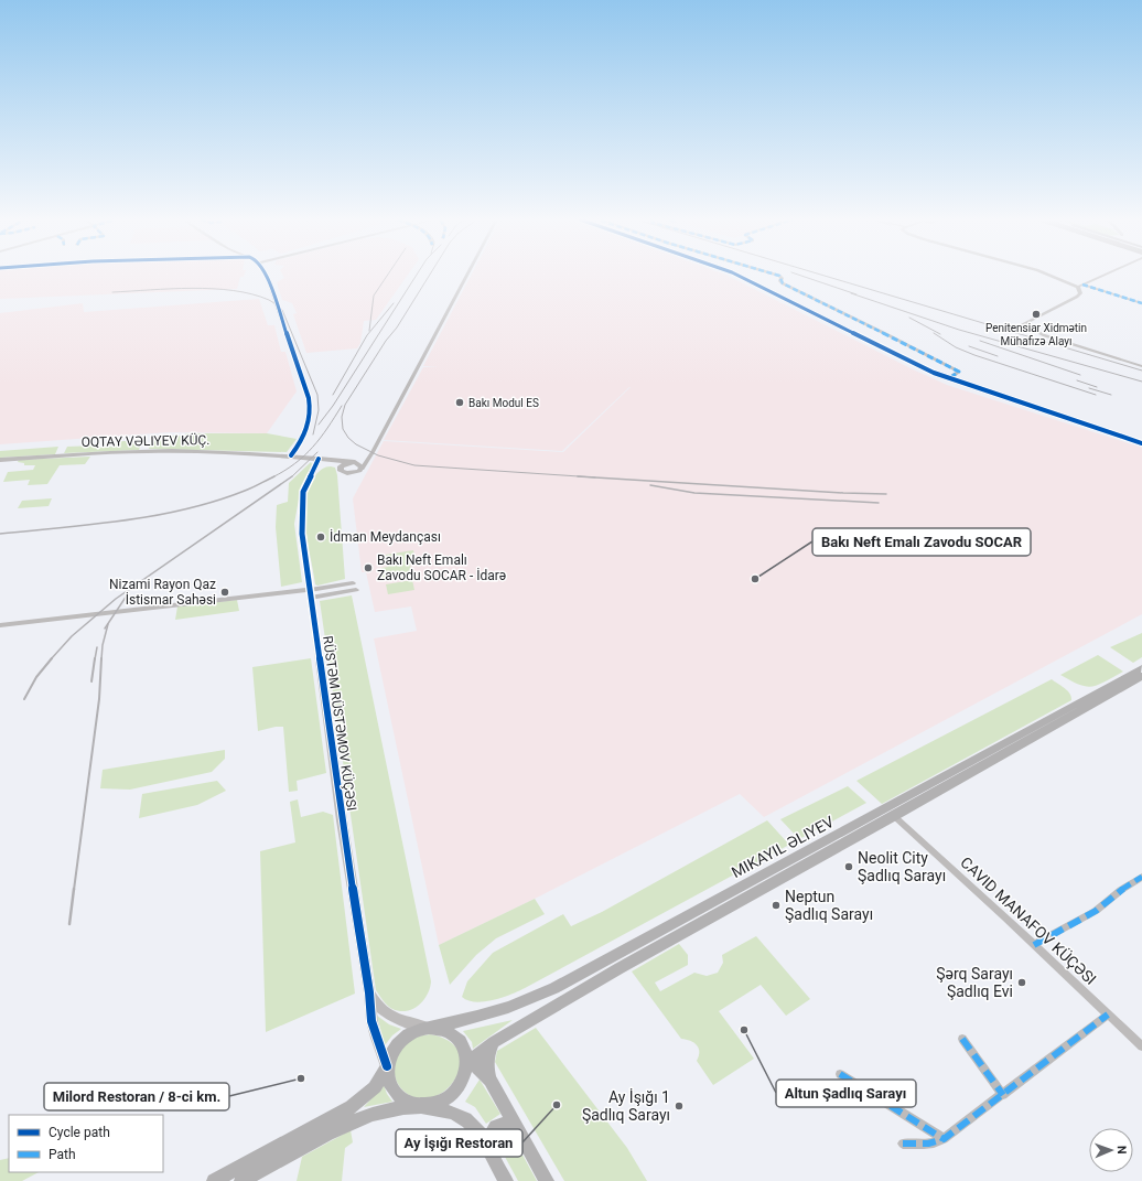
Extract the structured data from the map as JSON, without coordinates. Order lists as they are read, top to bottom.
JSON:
{
  "streets": {
    "street": ["OQTAY VƏLIYEV KÜÇ.", "RÜSTƏM RÜSTƏMOV KÜÇƏSI", "CAVID MANAFOV KÜÇƏSI"]
  },
  "crossings": [
    ["OQTAY VƏLIYEV KÜÇ.", "RÜSTƏM RÜSTƏMOV KÜÇƏSI"]
  ],
  "places": [
    "Penitensiar Xidmətin Mühafizə Alayı",
    "Bakı Modul ES",
    "İdman Meydançası",
    "Bakı Neft Emalı Zavodu SOCAR - İdarə",
    "Bakı Neft Emalı Zavodu SOCAR",
    "Nizami Rayon Qaz İstismar Sahəsi",
    "Neolit City Şadlıq Sarayı",
    "Neptun Şadlıq Sarayı",
    "Şərq Sarayı Şadlıq Evi",
    "Altun Şadlıq Sarayı",
    "Milord Restoran / 8-ci km.",
    "Ay İşığı Restoran",
    "Ay İşığı 1 Şadlıq Sarayı"
  ],
  "legend": ["Cycle path", "Path"],
  "north": "right"
}
